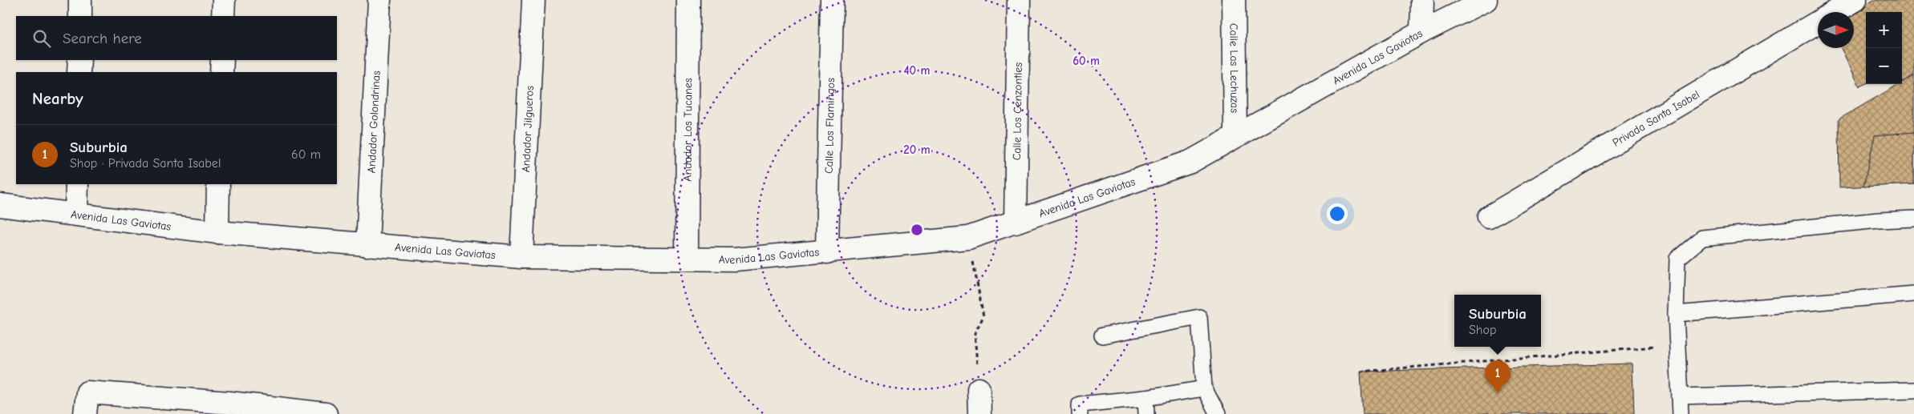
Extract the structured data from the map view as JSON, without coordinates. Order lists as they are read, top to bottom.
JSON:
{
  "streets": {
    "street": [
      "Avenida Las Gaviotas",
      "Calle Las Lechuzas",
      "Calle Los Cenzontles",
      "Privada Santa Isabel",
      "Andador Golondrinas",
      "Calle Los Flamingos",
      "Andador Jilgueros",
      "Andador Los Tucanes"
    ]
  },
  "crossings": [
    ["Avenida Las Gaviotas", "Calle Las Lechuzas"],
    ["Avenida Las Gaviotas", "Calle Los Cenzontles"],
    ["Avenida Las Gaviotas", "Andador Golondrinas"],
    ["Avenida Las Gaviotas", "Calle Los Flamingos"],
    ["Avenida Las Gaviotas", "Andador Jilgueros"],
    ["Avenida Las Gaviotas", "Andador Los Tucanes"]
  ],
  "north": "right",
  "page": {
    "map_buttons": ["+", "−"],
    "search": "Search here",
    "heading": "Nearby",
    "list": [
      {
        "mark": "1",
        "name": "Suburbia",
        "note": "Shop · Privada Santa Isabel",
        "value": "60 m"
      }
    ],
    "popup": ["Suburbia", "Shop"],
    "pins": "1"
  },
  "rings": ["60 m", "40 m", "20 m"]
}
